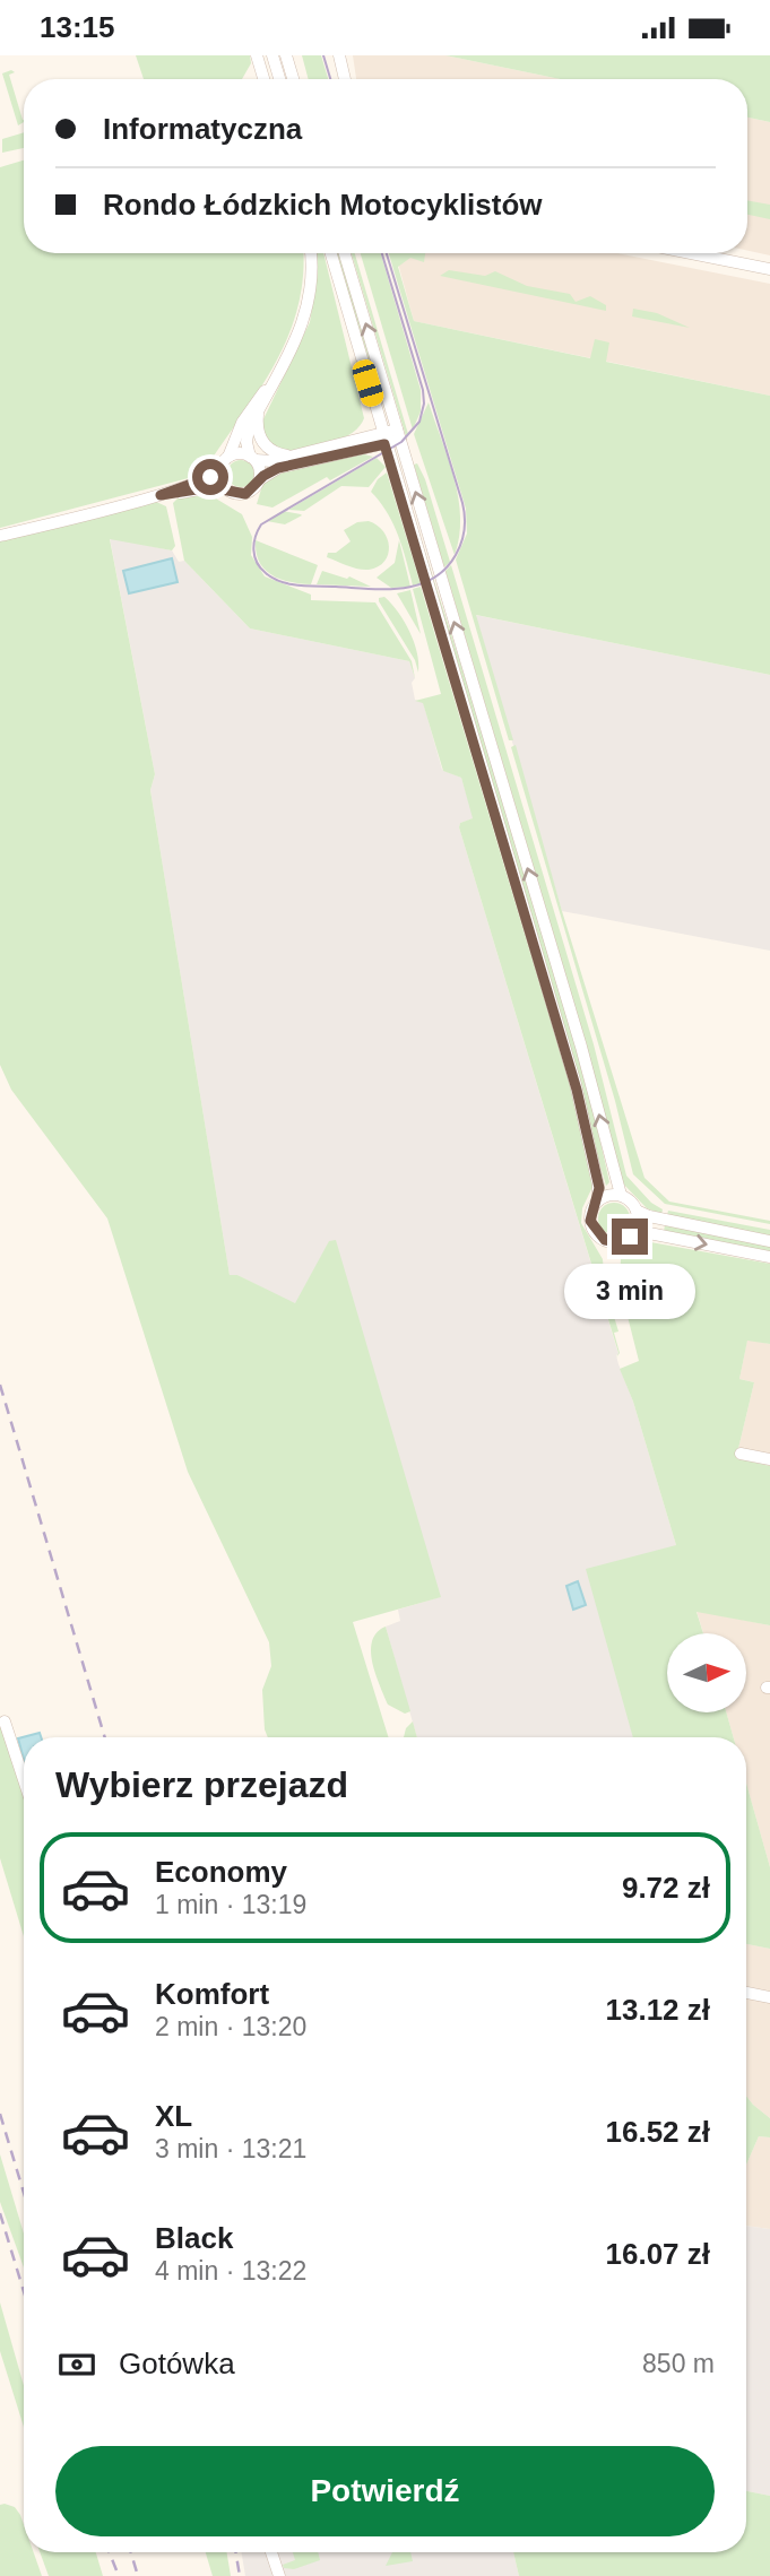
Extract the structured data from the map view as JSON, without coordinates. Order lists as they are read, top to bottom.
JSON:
{
  "north": "right",
  "page": {
    "status": "13:15",
    "banner": ["Informatyczna", "Rondo Łódzkich Motocyklistów"],
    "bubble": "3 min",
    "heading": "Wybierz przejazd",
    "list": [
      {
        "name": "Economy",
        "note": "1 min · 13:19",
        "value": "9.72 zł"
      },
      {
        "name": "Komfort",
        "note": "2 min · 13:20",
        "value": "13.12 zł"
      },
      {
        "name": "XL",
        "note": "3 min · 13:21",
        "value": "16.52 zł"
      },
      {
        "name": "Black",
        "note": "4 min · 13:22",
        "value": "16.07 zł"
      }
    ],
    "pay": ["Gotówka", "850 m"],
    "buttons": "Potwierdź"
  }
}
